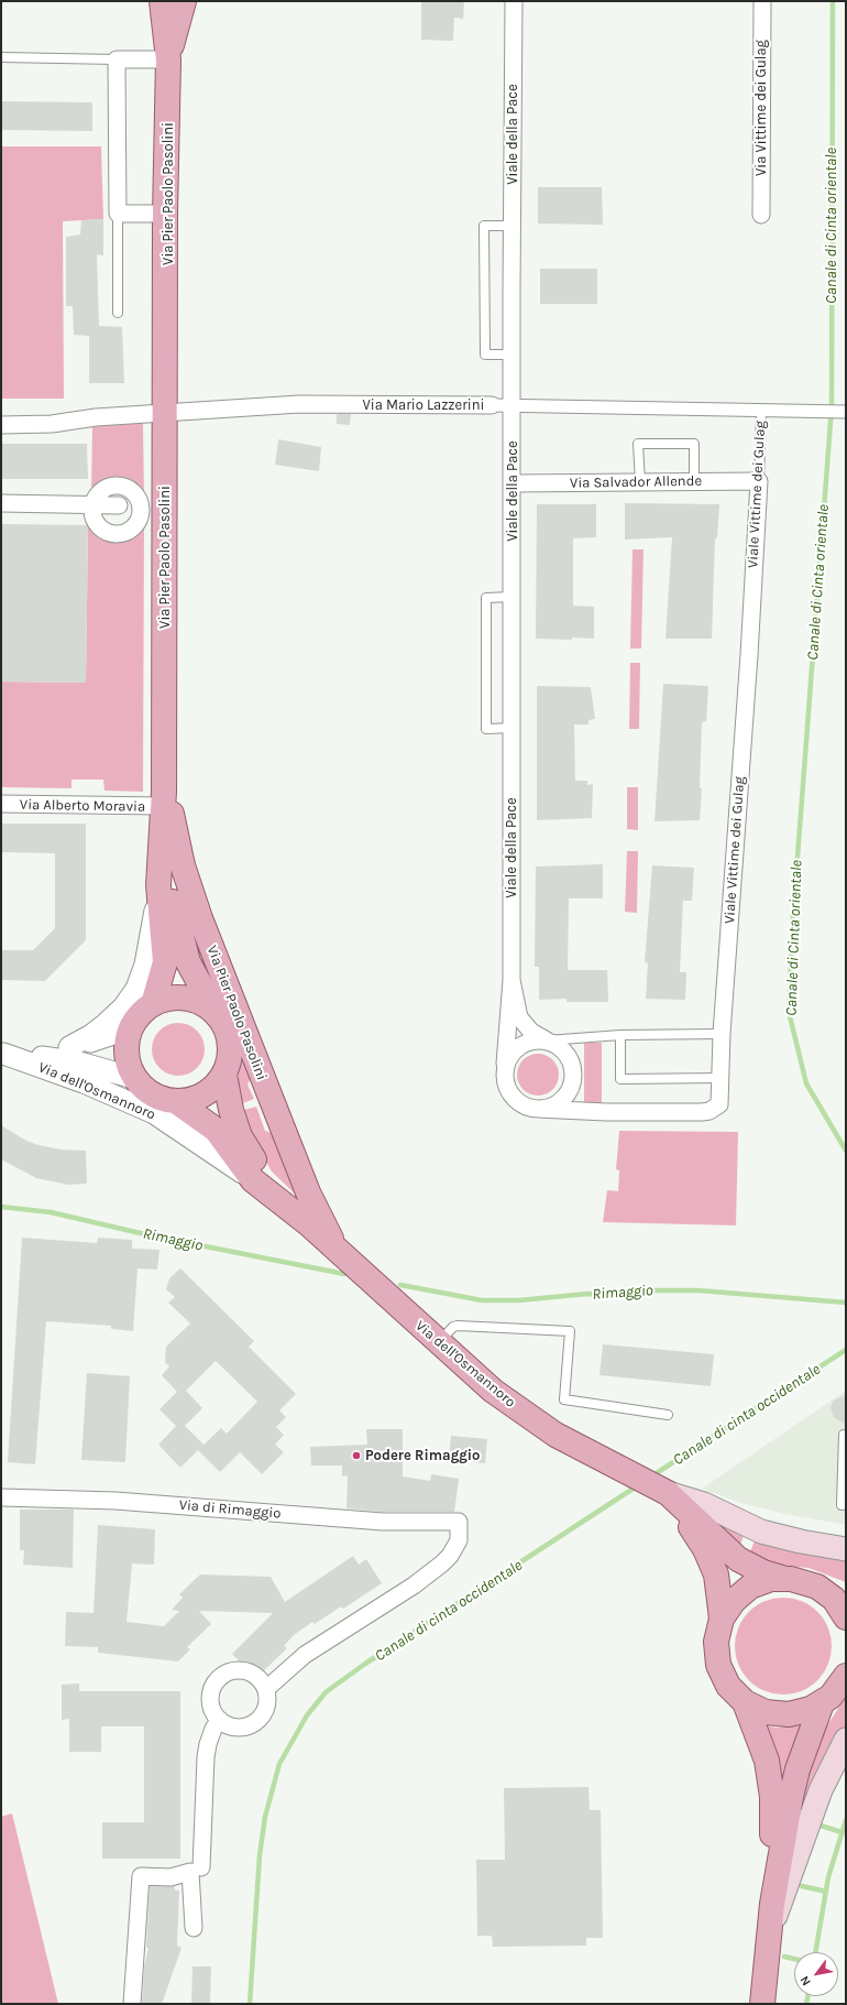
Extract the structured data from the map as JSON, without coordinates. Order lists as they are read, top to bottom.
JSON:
{
  "streets": {
    "main road": ["Via Pier Paolo Pasolini", "Via dell'Osmannoro"],
    "street": [
      "Via Vittime dei Gulag",
      "Viale della Pace",
      "Via Mario Lazzerini",
      "Via Salvador Allende",
      "Viale Vittime dei Gulag",
      "Via Alberto Moravia",
      "Via di Rimaggio"
    ]
  },
  "crossings": [
    ["Viale della Pace", "Via Mario Lazzerini"],
    ["Viale della Pace", "Via Salvador Allende"],
    ["Viale della Pace", "Viale Vittime dei Gulag"],
    ["Via Pier Paolo Pasolini", "Via Mario Lazzerini"],
    ["Via Pier Paolo Pasolini", "Via Alberto Moravia"],
    ["Via Pier Paolo Pasolini", "Via dell'Osmannoro"],
    ["Via Mario Lazzerini", "Viale Vittime dei Gulag"],
    ["Via Salvador Allende", "Viale Vittime dei Gulag"]
  ],
  "water": ["Canale di Cinta orientale", "Rimaggio", "Canale di cinta occidentale"],
  "places": ["Podere Rimaggio"],
  "north": "bottom left"
}
